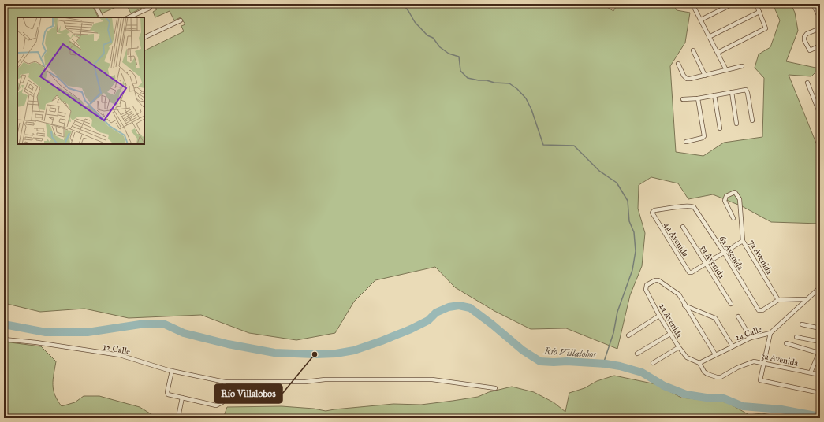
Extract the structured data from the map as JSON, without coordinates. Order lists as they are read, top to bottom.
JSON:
{
  "streets": {
    "street": [
      "4a Avenida",
      "6a Avenida",
      "7a Avenida",
      "5a Avenida",
      "2a Avenida",
      "2a Calle",
      "12 Calle",
      "3a Avenida"
    ]
  },
  "crossings": [
    ["4a Avenida", "6a Avenida"],
    ["4a Avenida", "5a Avenida"],
    ["6a Avenida", "7a Avenida"],
    ["2a Avenida", "2a Calle"],
    ["2a Avenida", "3a Avenida"],
    ["2a Calle", "3a Avenida"]
  ],
  "water": ["Río Villalobos"],
  "places": ["Río Villalobos"]
}
